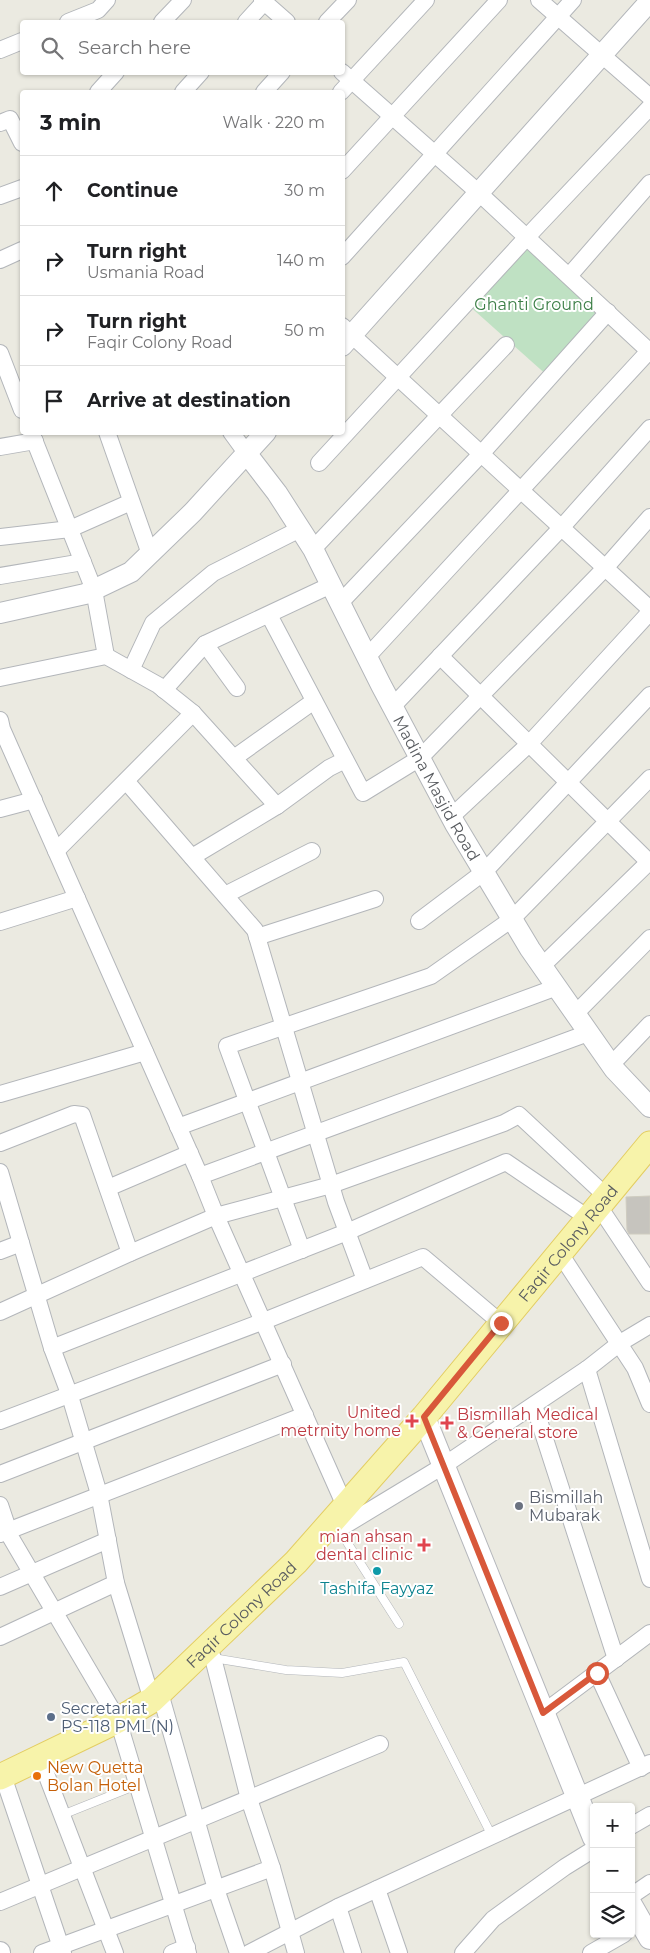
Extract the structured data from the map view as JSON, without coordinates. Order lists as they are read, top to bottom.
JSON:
{
  "streets": {
    "main road": ["Faqir Colony Road"],
    "street": ["Madina Masjid Road"]
  },
  "parks": ["Ghanti Ground"],
  "places": {
    "health": ["United metrnity home", "Bismillah Medical & General store", "mian ahsan dental clinic"],
    "other": [
      "Bismillah Mubarak",
      "Tashifa Fayyaz",
      "Secretariat PS-118 PML(N)",
      "New Quetta Bolan Hotel"
    ]
  },
  "page": {
    "search": "Search here",
    "heading": ["3 min", "Walk · 220 m"],
    "list": [
      ["Continue", "30 m"],
      ["Turn right", "Usmania Road", "140 m"],
      ["Turn right", "Faqir Colony Road", "50 m"],
      "Arrive at destination"
    ],
    "map_buttons": ["+", "−"]
  }
}
